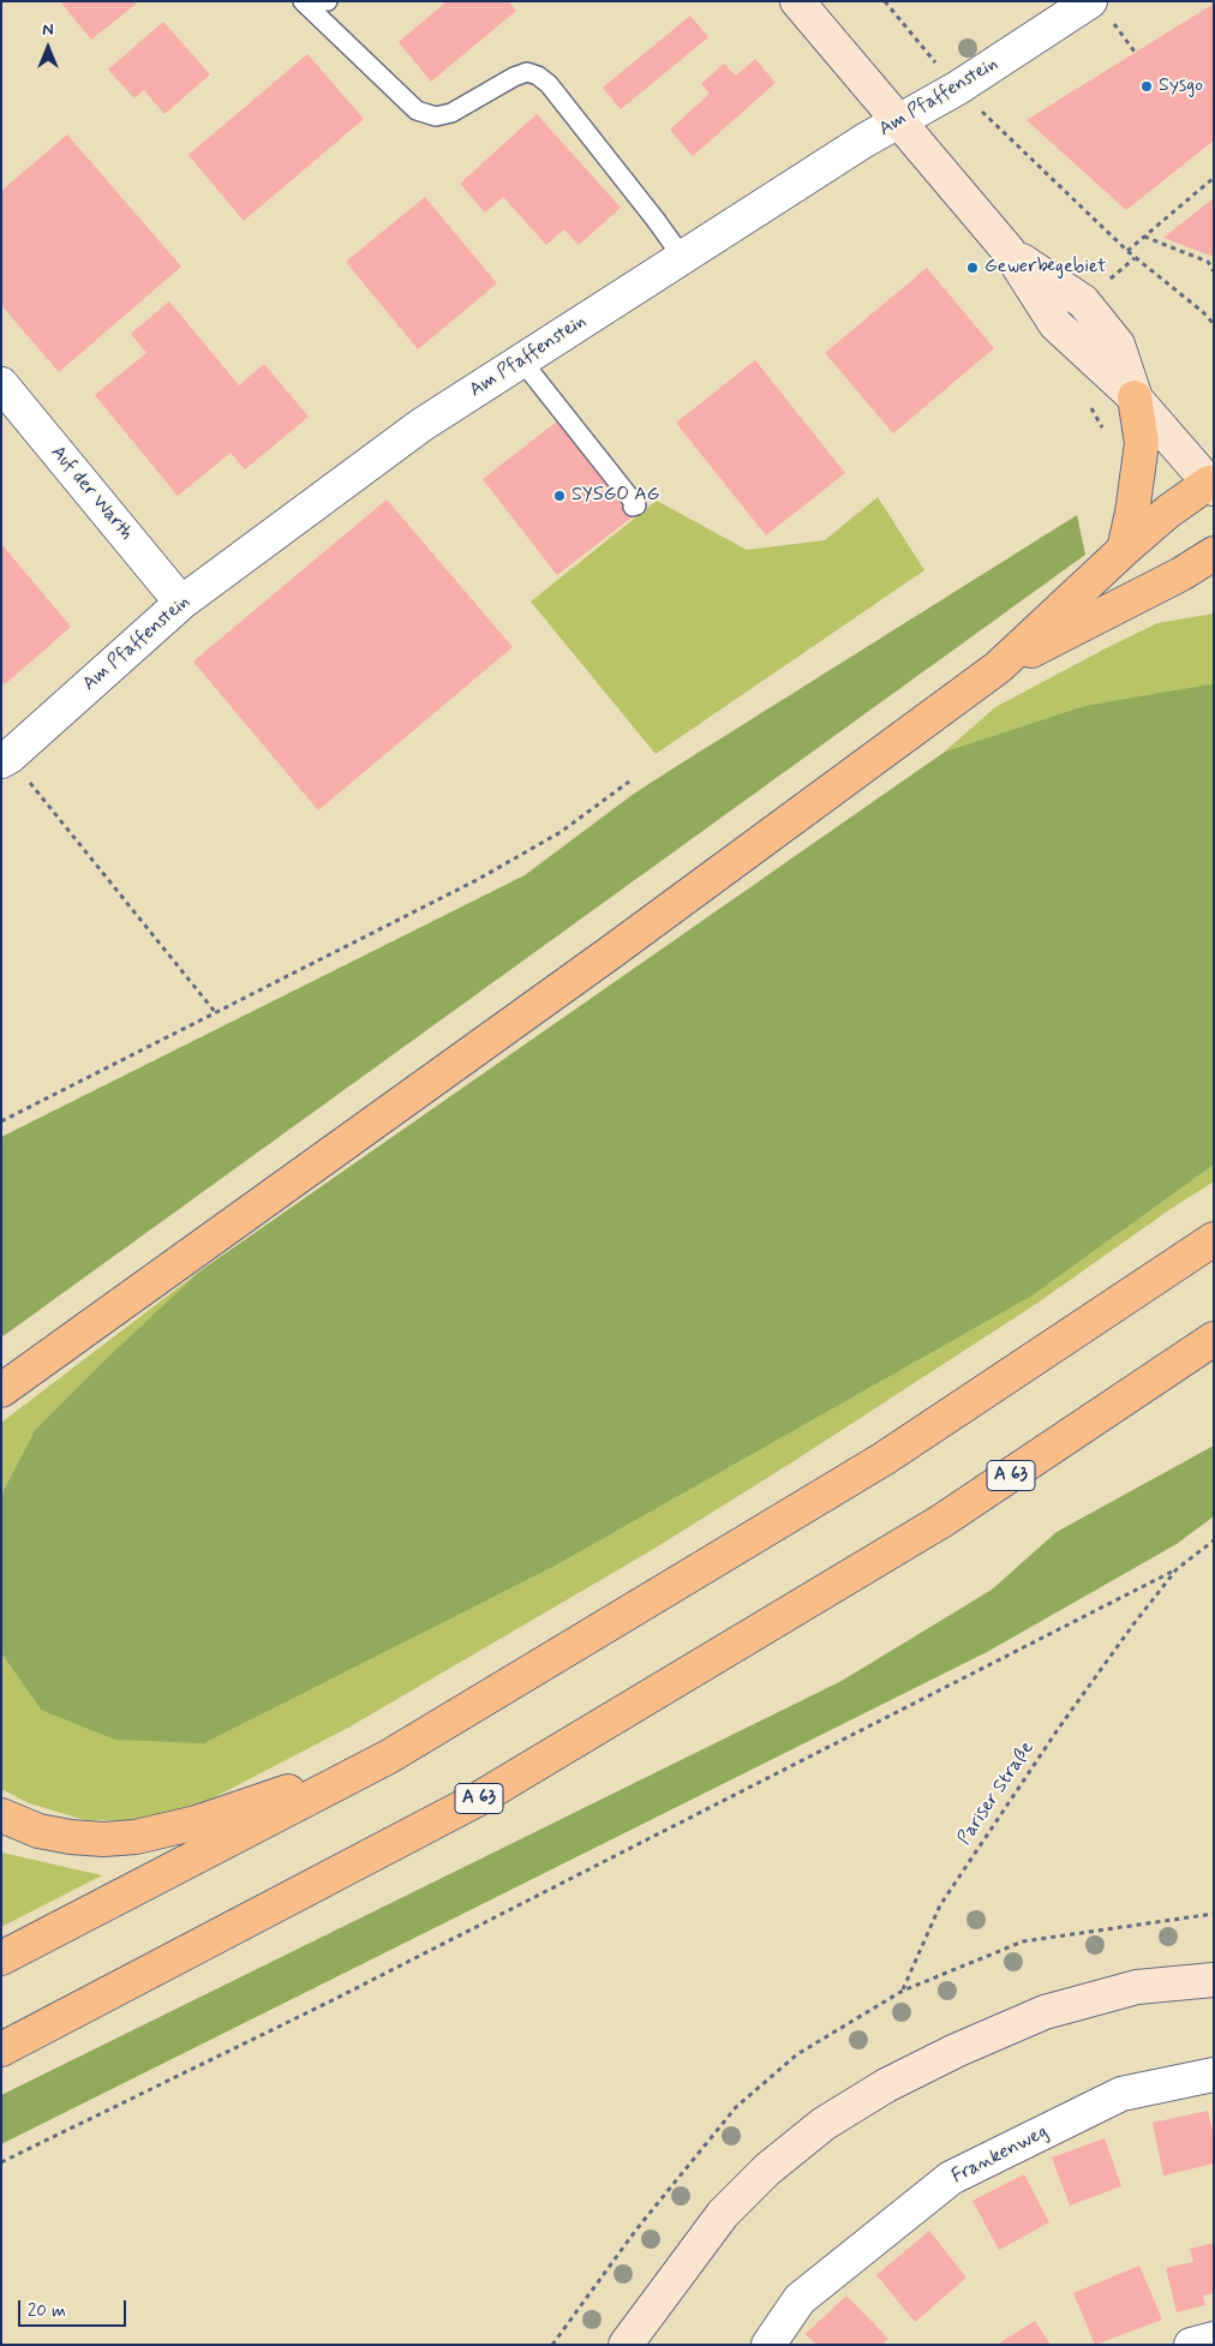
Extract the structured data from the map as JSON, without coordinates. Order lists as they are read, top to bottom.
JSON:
{
  "streets": {
    "highway": ["A 63"],
    "street": ["Am Pfaffenstein", "Auf der Warth", "Frankenweg"],
    "path": ["Pariser Straße"]
  },
  "crossings": [
    ["Am Pfaffenstein", "Auf der Warth"]
  ],
  "places": ["Sysgo", "Gewerbegebiet", "SYSGO AG"],
  "scale_bar": "20 m",
  "north": "top"
}
